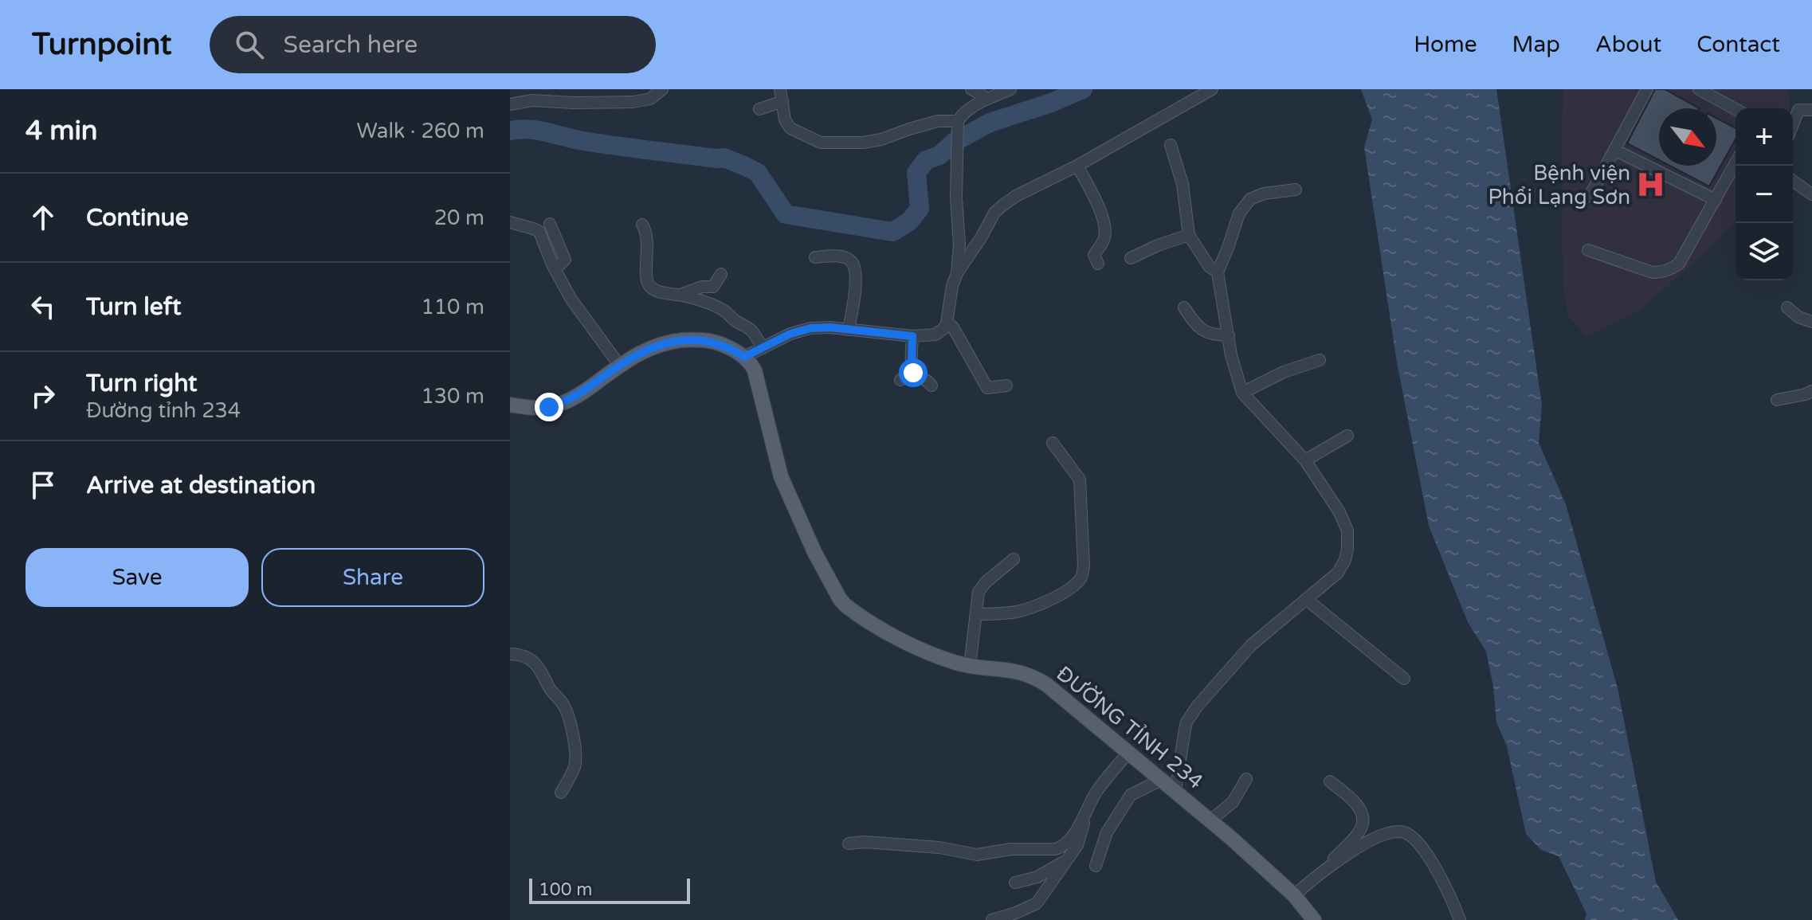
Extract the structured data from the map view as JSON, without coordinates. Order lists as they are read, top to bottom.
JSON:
{
  "streets": {
    "main road": ["ĐƯỜNG TỈNH 234"]
  },
  "places": {
    "hospital": ["Bệnh viện Phổi Lạng Sơn"]
  },
  "scale_bar": "100 m",
  "north": "bottom right",
  "page": {
    "header": "Turnpoint",
    "search": "Search here",
    "nav": [
      "Home",
      "Map",
      "About",
      "Contact"
    ],
    "heading": ["4 min", "Walk · 260 m"],
    "map_buttons": ["+", "−"],
    "list": [
      ["Continue", "20 m"],
      ["Turn left", "110 m"],
      ["Turn right", "Đường tỉnh 234", "130 m"],
      "Arrive at destination"
    ],
    "buttons": ["Save", "Share"],
    "scale": "100 m"
  }
}
